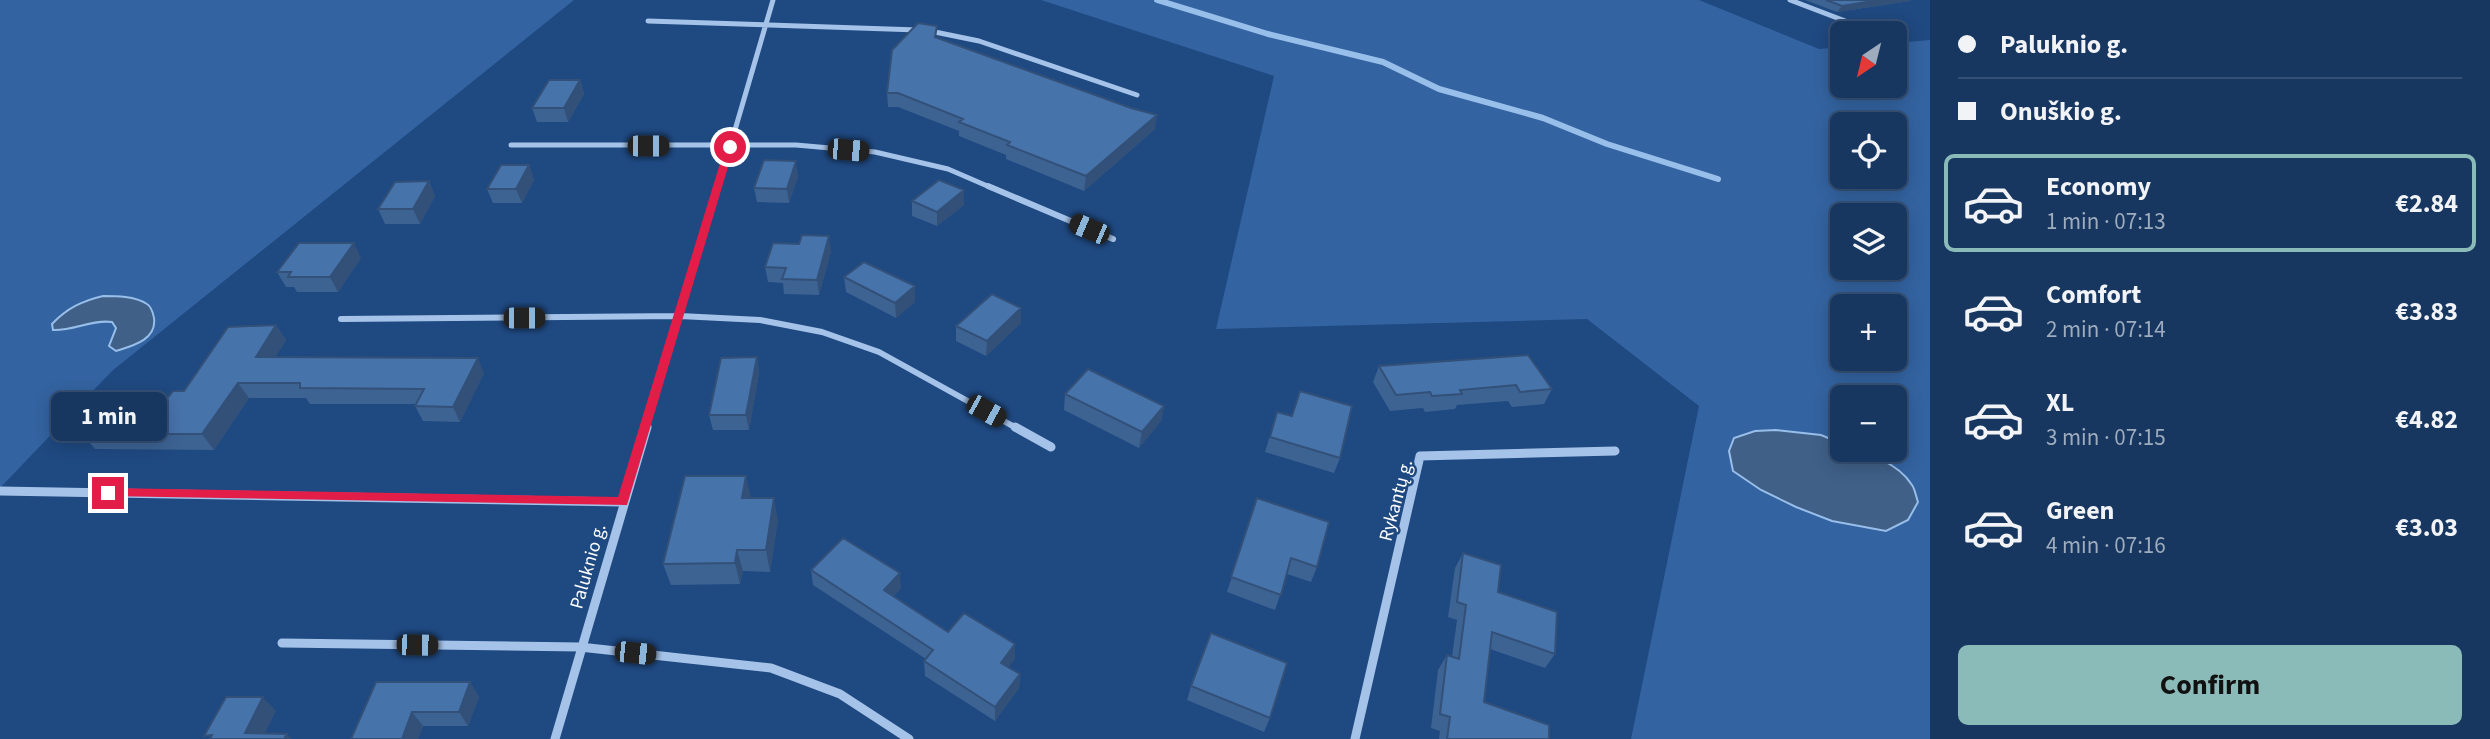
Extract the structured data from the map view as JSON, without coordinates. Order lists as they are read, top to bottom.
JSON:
{
  "streets": {
    "street": ["Rykantų g.", "Paluknio g."]
  },
  "north": "bottom left",
  "page": {
    "banner": ["Paluknio g.", "Onuškio g."],
    "map_buttons": ["+", "−"],
    "list": [
      {
        "name": "Economy",
        "note": "1 min · 07:13",
        "value": "€2.84"
      },
      {
        "name": "Comfort",
        "note": "2 min · 07:14",
        "value": "€3.83"
      },
      {
        "name": "XL",
        "note": "3 min · 07:15",
        "value": "€4.82"
      },
      {
        "name": "Green",
        "note": "4 min · 07:16",
        "value": "€3.03"
      }
    ],
    "bubble": "1 min",
    "buttons": "Confirm"
  }
}
